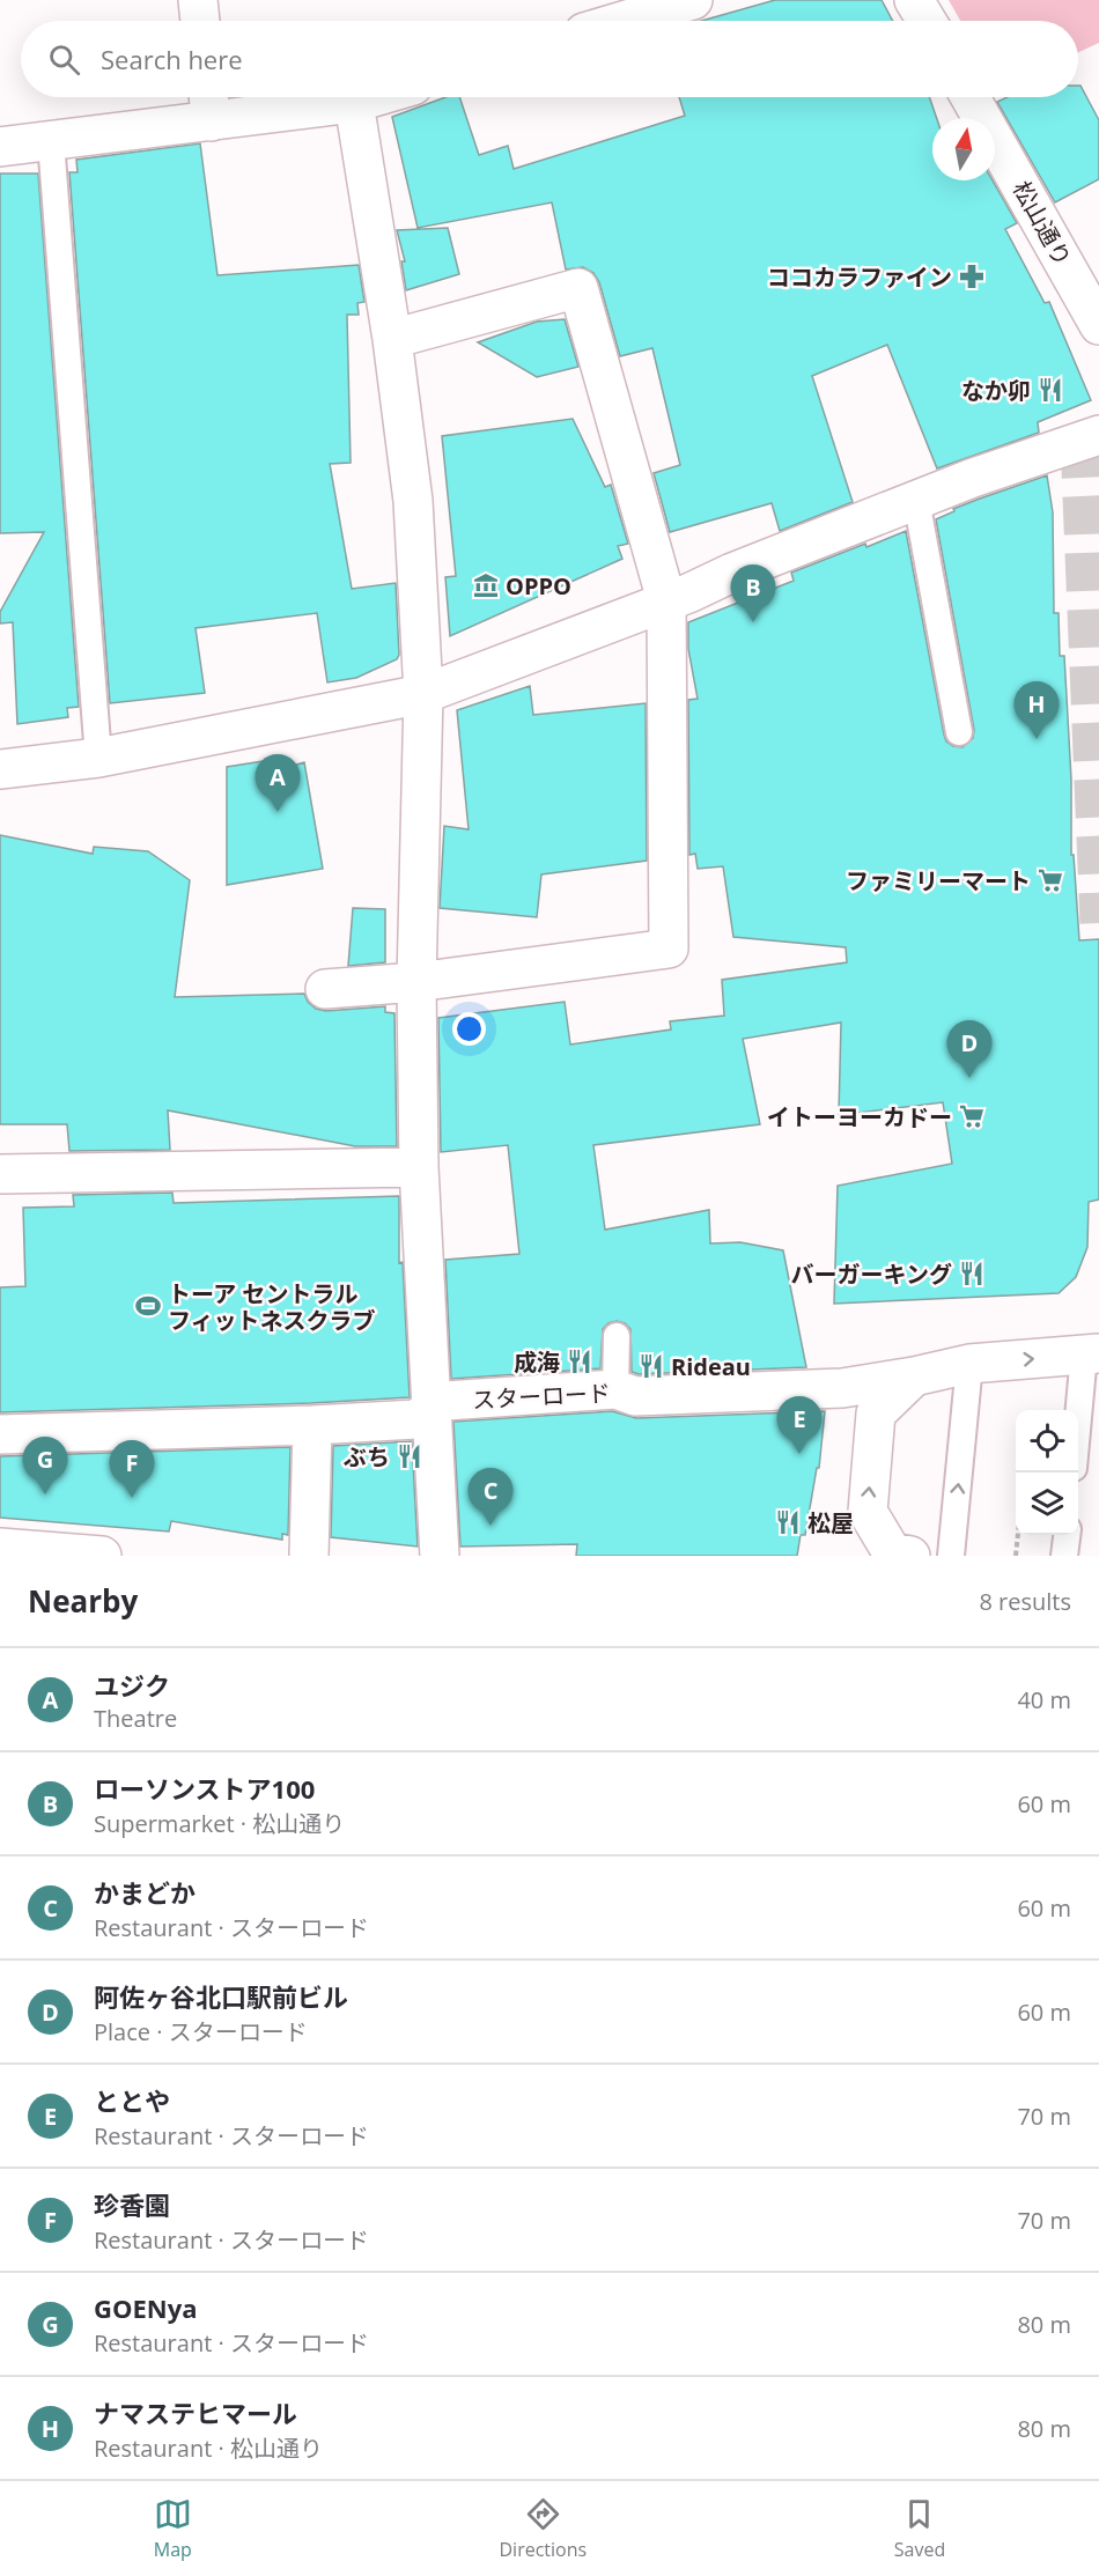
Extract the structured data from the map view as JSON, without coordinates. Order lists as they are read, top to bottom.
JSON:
{
  "streets": {
    "street": ["松山通り", "スターロード"]
  },
  "places": {
    "pharmacy": ["ココカラファイン"],
    "restaurant": [
      "なか卯",
      "バーガーキング",
      "成海",
      "Rideau",
      "ぶち",
      "松屋"
    ],
    "museum": ["OPPO"],
    "supermarket": ["ファミリーマート", "イトーヨーカドー"],
    "sports": ["トーア セントラル フィットネスクラブ"]
  },
  "north": "top",
  "page": {
    "search": "Search here",
    "pins": [
      "B",
      "H",
      "A",
      "D",
      "E",
      "G",
      "F",
      "C"
    ],
    "heading": ["Nearby", "8 results"],
    "list": [
      {
        "mark": "A",
        "name": "ユジク",
        "note": "Theatre",
        "value": "40 m"
      },
      {
        "mark": "B",
        "name": "ローソンストア100",
        "note": "Supermarket · 松山通り",
        "value": "60 m"
      },
      {
        "mark": "C",
        "name": "かまどか",
        "note": "Restaurant · スターロード",
        "value": "60 m"
      },
      {
        "mark": "D",
        "name": "阿佐ヶ谷北口駅前ビル",
        "note": "Place · スターロード",
        "value": "60 m"
      },
      {
        "mark": "E",
        "name": "ととや",
        "note": "Restaurant · スターロード",
        "value": "70 m"
      },
      {
        "mark": "F",
        "name": "珍香園",
        "note": "Restaurant · スターロード",
        "value": "70 m"
      },
      {
        "mark": "G",
        "name": "GOENya",
        "note": "Restaurant · スターロード",
        "value": "80 m"
      },
      {
        "mark": "H",
        "name": "ナマステヒマール",
        "note": "Restaurant · 松山通り",
        "value": "80 m"
      }
    ],
    "nav": ["Map", "Directions", "Saved"]
  }
}
